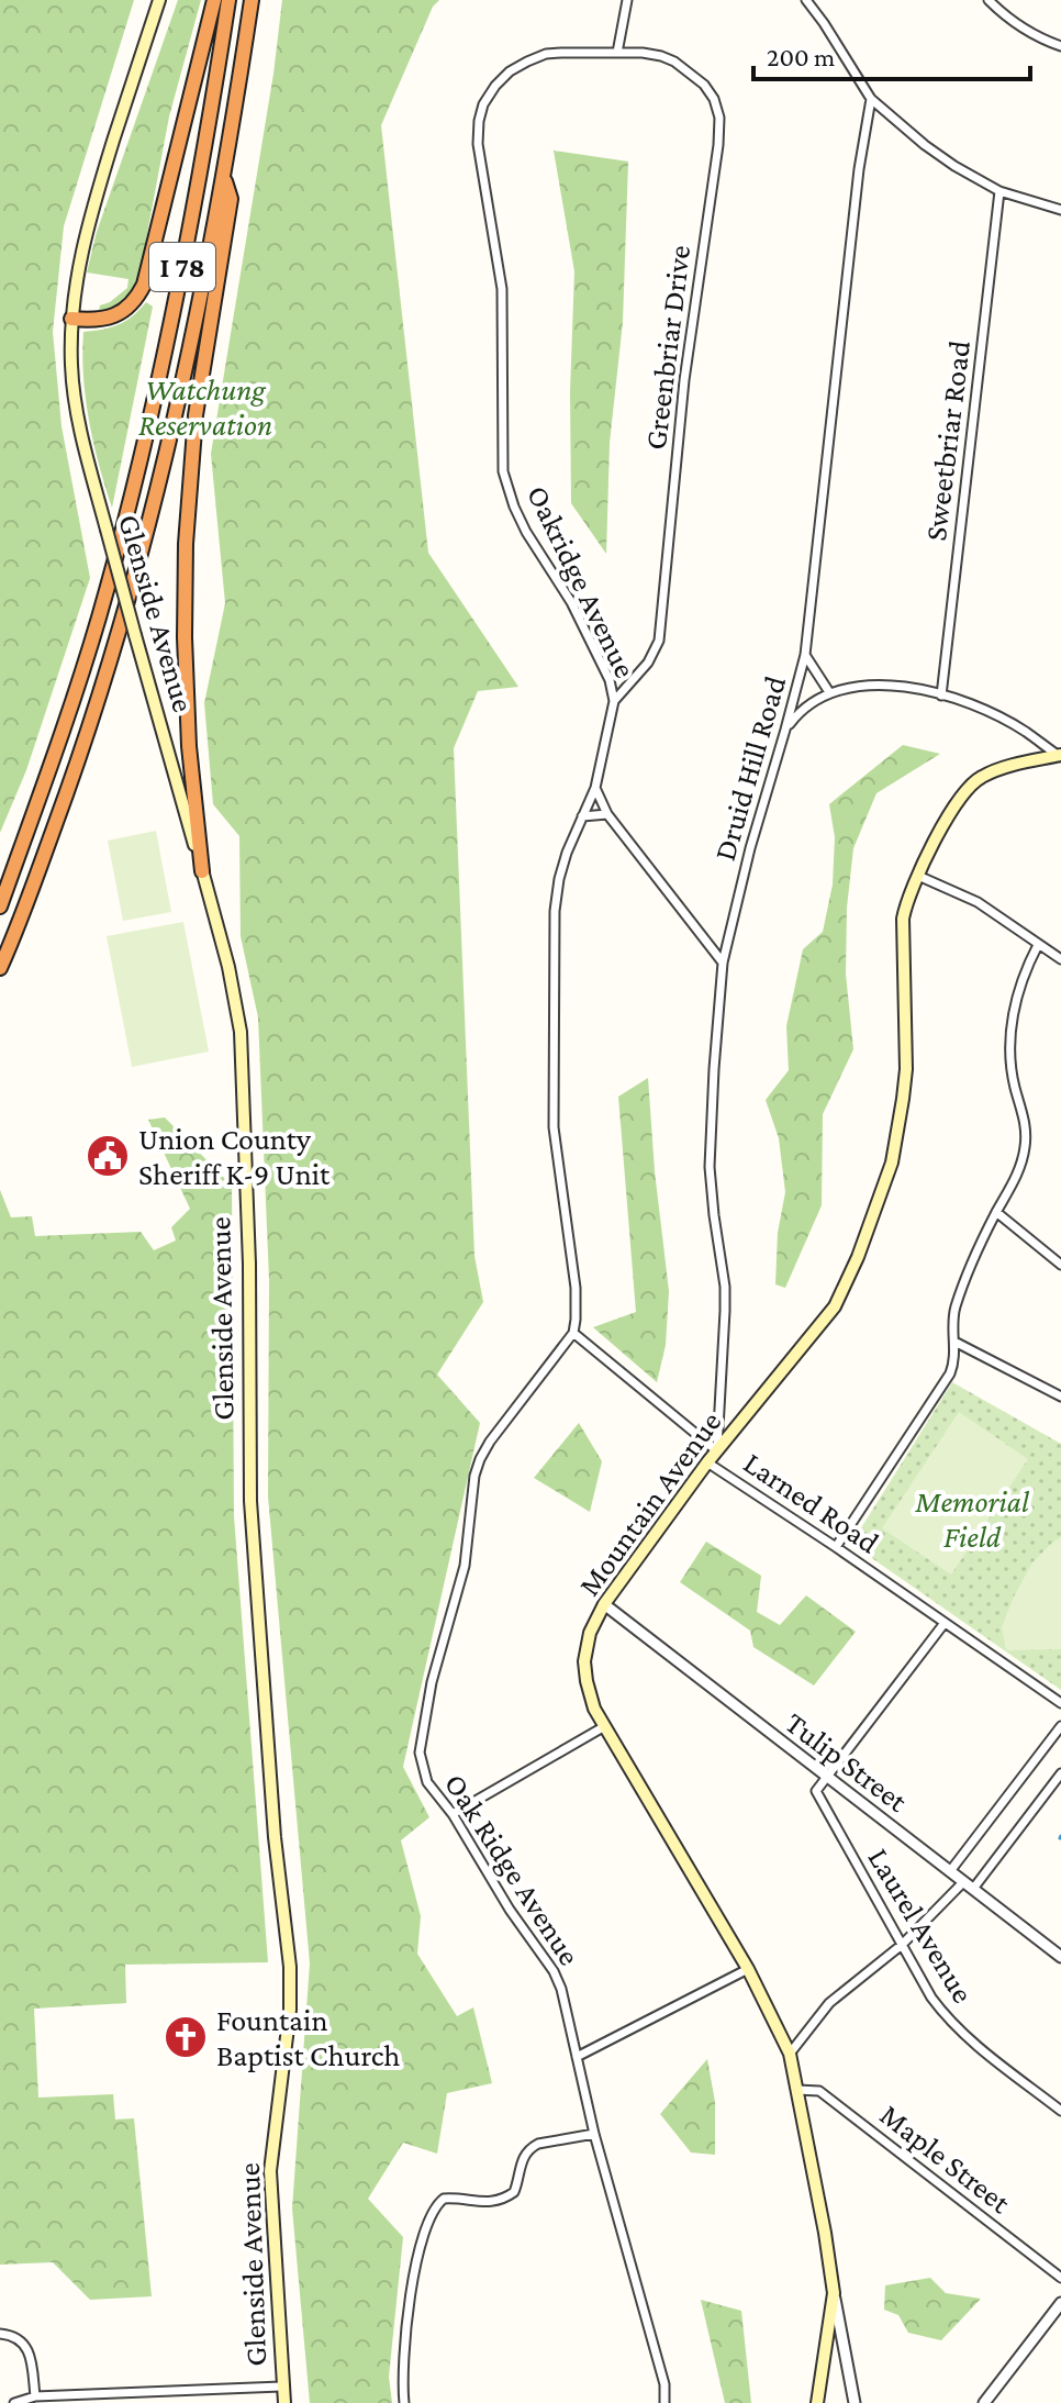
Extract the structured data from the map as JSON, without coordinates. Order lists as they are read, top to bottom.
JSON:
{
  "streets": {
    "highway": ["I 78"],
    "main road": ["Glenside Avenue", "Mountain Avenue"],
    "street": [
      "Greenbriar Drive",
      "Sweetbriar Road",
      "Oakridge Avenue",
      "Druid Hill Road",
      "Larned Road",
      "Tulip Street",
      "Oak Ridge Avenue",
      "Laurel Avenue",
      "Maple Street"
    ]
  },
  "crossings": [
    ["Greenbriar Drive", "Oakridge Avenue"],
    ["Oakridge Avenue", "Oak Ridge Avenue"],
    ["Druid Hill Road", "Mountain Avenue"],
    ["Larned Road", "Mountain Avenue"],
    ["Mountain Avenue", "Tulip Street"],
    ["Mountain Avenue", "Maple Street"],
    ["Tulip Street", "Laurel Avenue"]
  ],
  "parks": ["Watchung Reservation", "Memorial Field"],
  "places": {
    "public building": ["Union County Sheriff K-9 Unit"],
    "church": ["Fountain Baptist Church"]
  },
  "scale_bar": "200 m"
}
